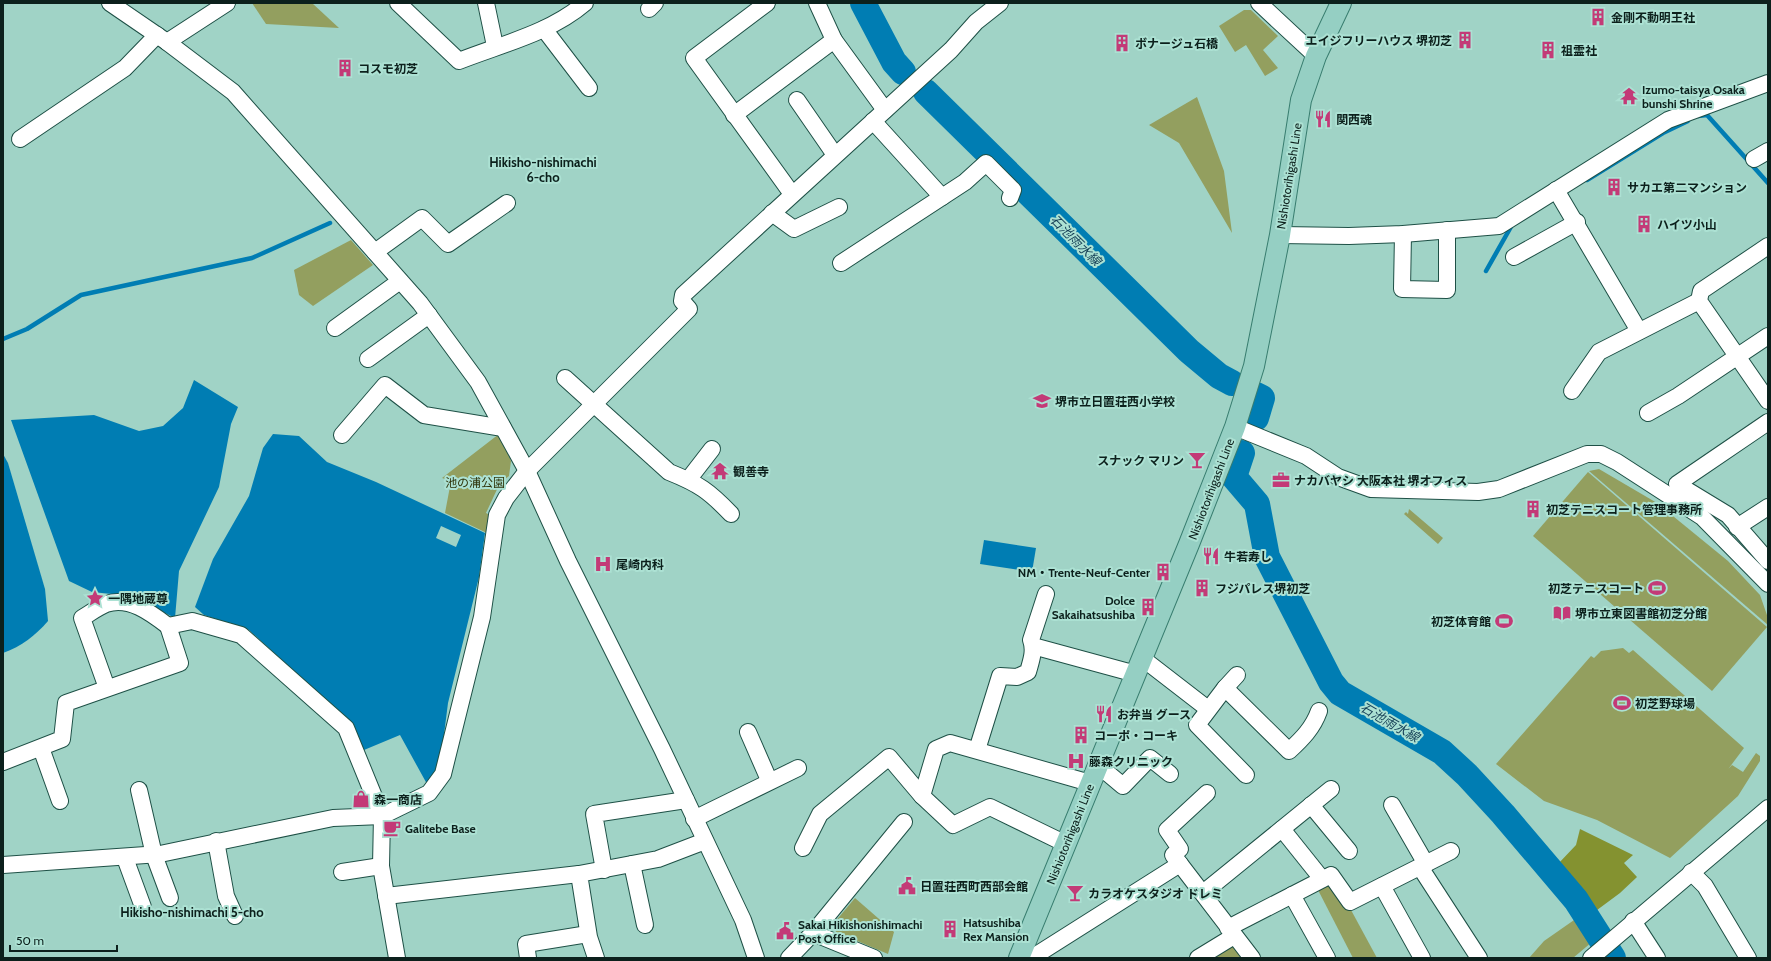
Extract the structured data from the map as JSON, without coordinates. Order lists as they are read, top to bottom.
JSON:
{
  "streets": {
    "main road": ["Nishiotorihigashi Line"]
  },
  "districts": ["Hikisho-nishimachi 6-cho", "Hikisho-nishimachi 5-cho"],
  "water": ["石池雨水線"],
  "parks": ["池の浦公園"],
  "places": {
    "building": [
      "金剛不動明王社",
      "エイジフリーハウス 堺初芝",
      "ボナージュ石橋",
      "祖霊社",
      "コスモ初芝",
      "サカエ第二マンション",
      "ハイツ小山",
      "初芝テニスコート管理事務所",
      "NM・Trente-Neuf-Center",
      "フジパレス堺初芝",
      "Dolce Sakaihatsushiba",
      "コーポ・コーキ",
      "Hatsushiba Rex Mansion"
    ],
    "temple": ["Izumo-taisya Osaka bunshi Shrine", "観善寺"],
    "restaurant": ["関西魂", "牛若寿し", "お弁当 グース"],
    "school or university": ["堺市立日置荘西小学校"],
    "bar": ["スナック マリン", "カラオケスタジオ ドレミ"],
    "office": ["ナカバヤシ 大阪本社 堺オフィス"],
    "hospital": ["尾崎内科", "藤森クリニック"],
    "sports": ["初芝テニスコート", "初芝体育館", "初芝野球場"],
    "place": ["一隅地蔵尊"],
    "library": ["堺市立東図書館初芝分館"],
    "shop": ["森一商店"],
    "cafe": ["Galitebe Base"],
    "public building": ["日置荘西町西部会館", "Sakai Hikishonishimachi Post Office"]
  },
  "scale_bar": "50 m"
}
